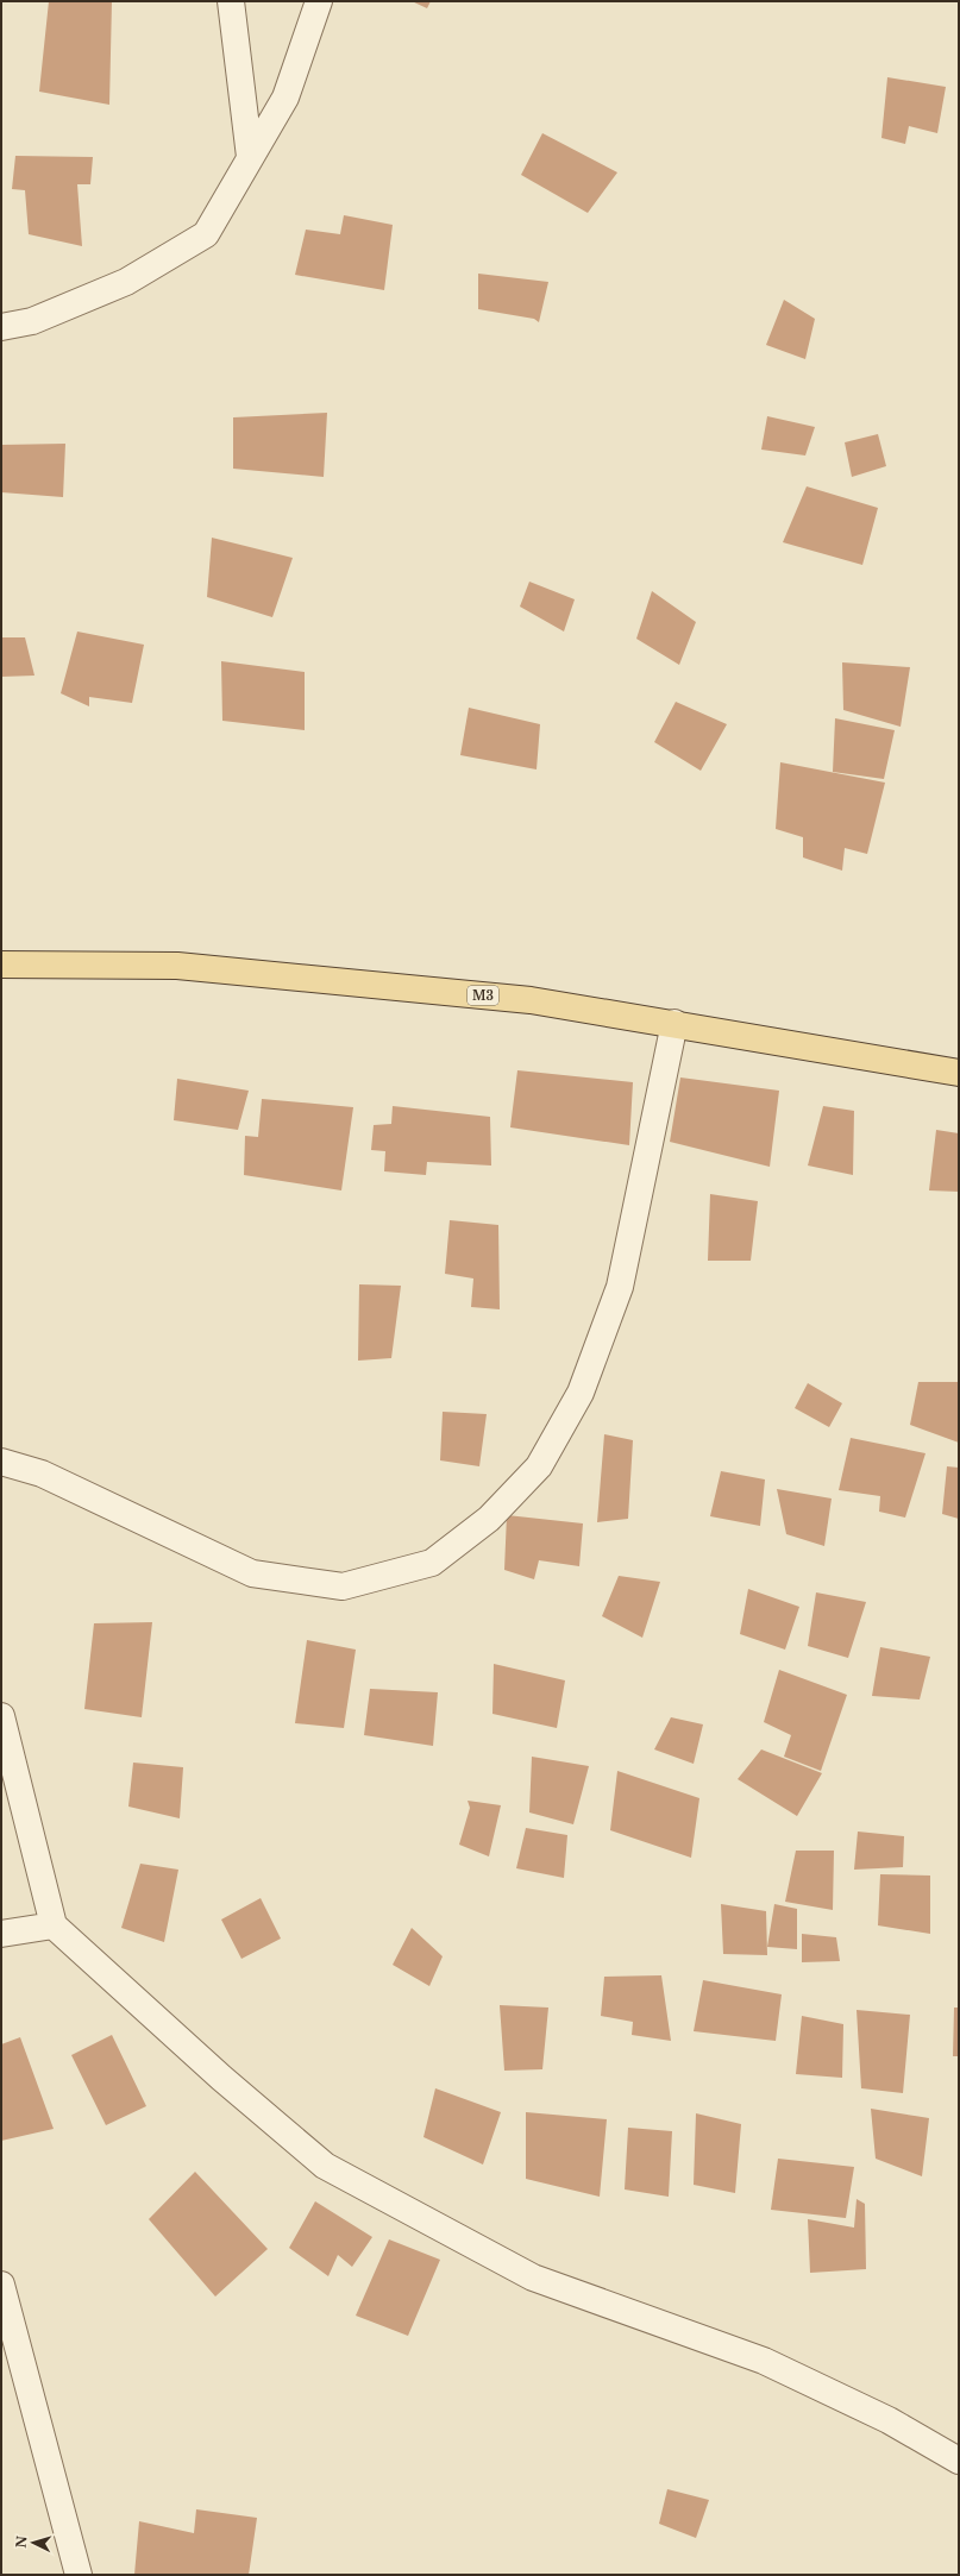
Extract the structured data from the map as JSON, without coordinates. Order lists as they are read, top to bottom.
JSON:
{
  "streets": {
    "main road": ["M3"]
  },
  "north": "left"
}
